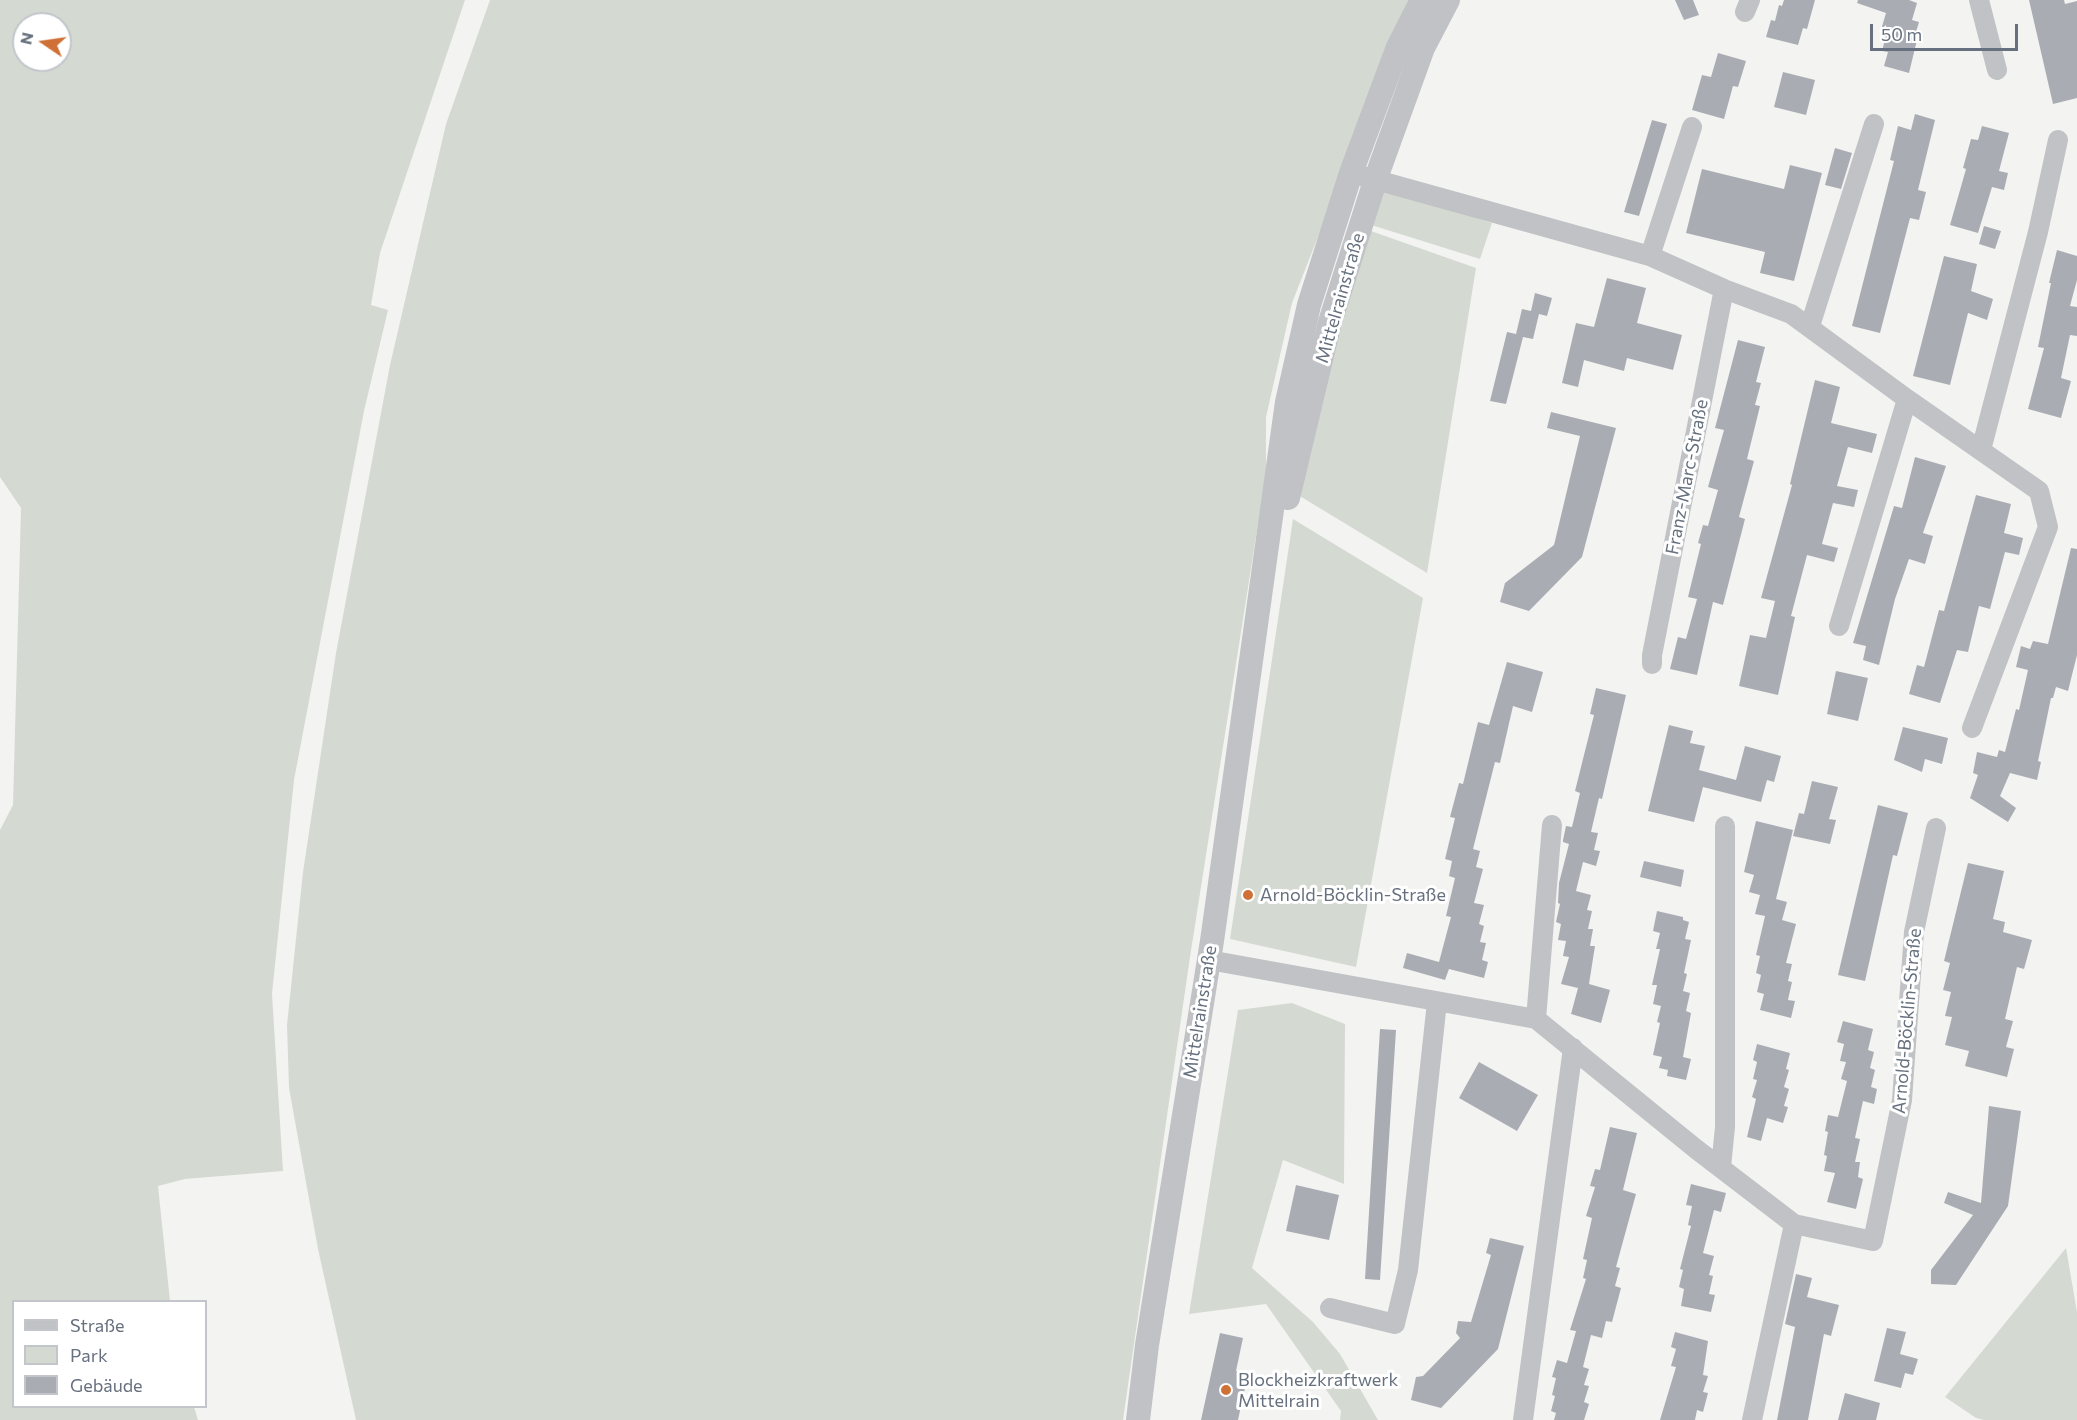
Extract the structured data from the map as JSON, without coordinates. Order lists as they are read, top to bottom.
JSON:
{
  "streets": {
    "street": ["Mittelrainstraße", "Franz-Marc-Straße", "Arnold-Böcklin-Straße"]
  },
  "crossings": [
    ["Mittelrainstraße", "Arnold-Böcklin-Straße"]
  ],
  "places": ["Arnold-Böcklin-Straße", "Blockheizkraftwerk Mittelrain"],
  "legend": ["Straße", "Park", "Gebäude"],
  "scale_bar": "50 m",
  "north": "left"
}
